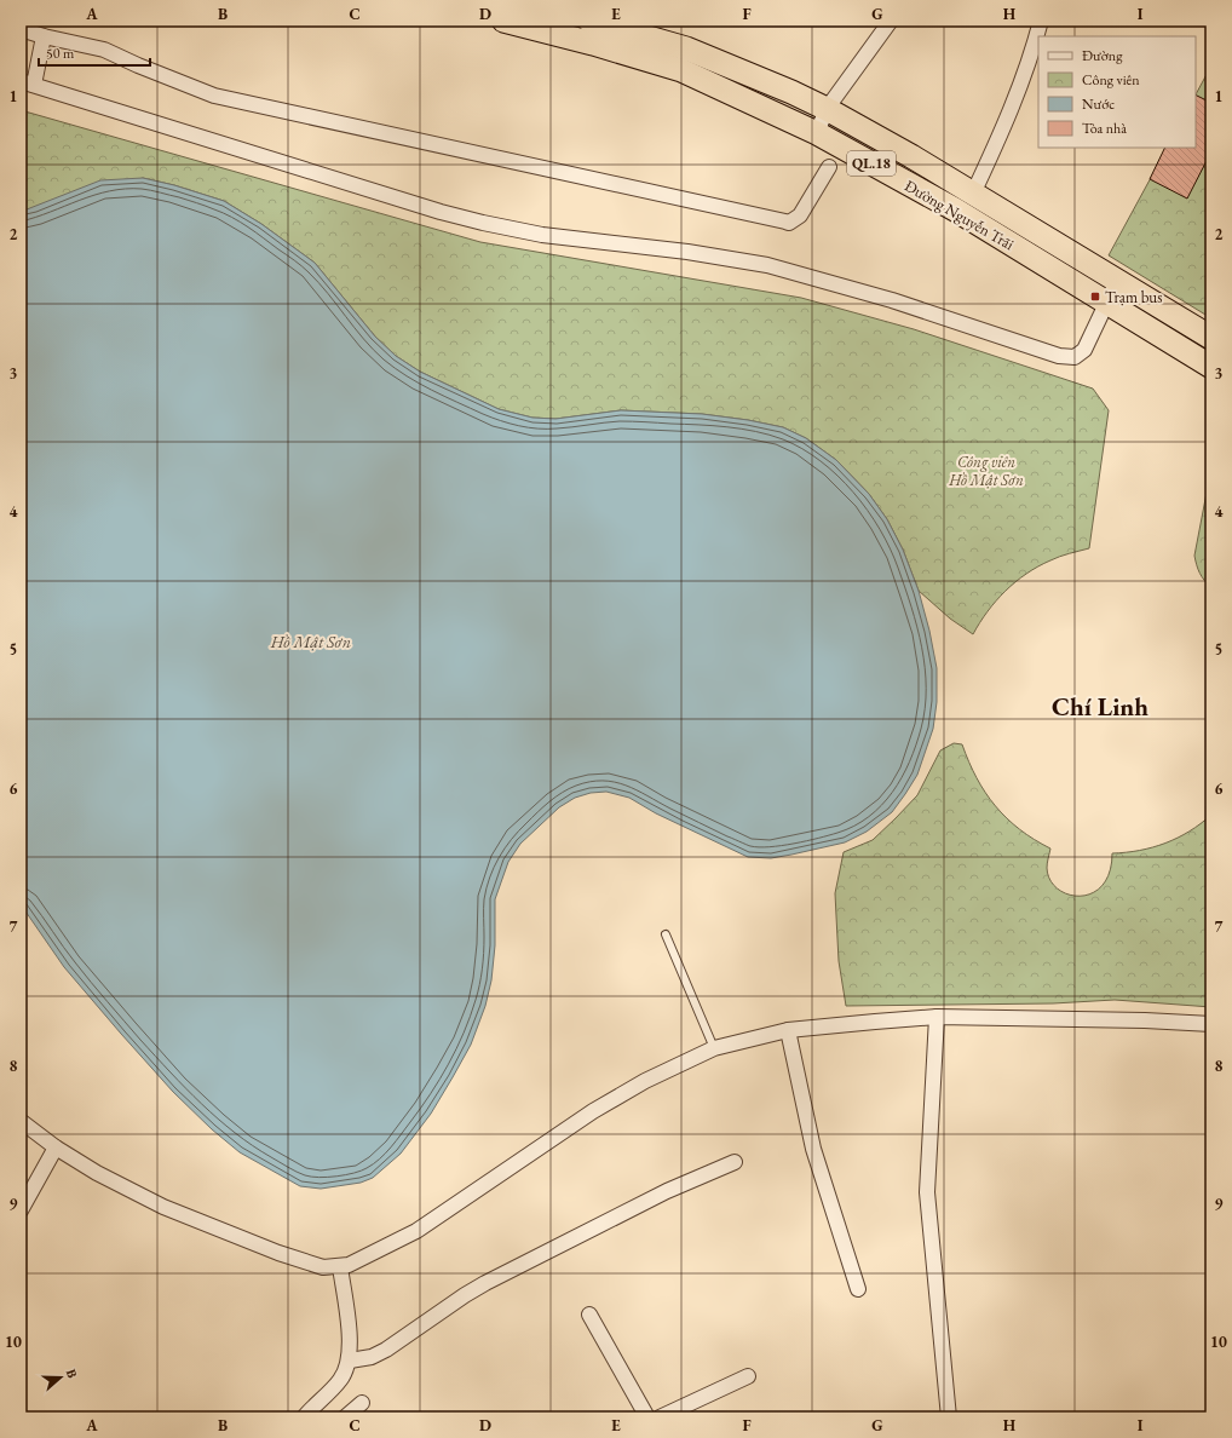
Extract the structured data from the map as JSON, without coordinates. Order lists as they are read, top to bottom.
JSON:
{
  "streets": {
    "highway": ["QL.18", "Đường Nguyễn Trãi"]
  },
  "districts": ["Chí Linh"],
  "water": ["Hồ Mật Sơn"],
  "parks": ["Công viên Hồ Mật Sơn"],
  "places": {
    "transit": ["Trạm bus"]
  },
  "legend": [
    "Đường",
    "Công viên",
    "Nước",
    "Tòa nhà"
  ],
  "scale_bar": "50 m",
  "north": "right",
  "grid": {
    "columns": [
      "A",
      "B",
      "C",
      "D",
      "E",
      "F",
      "G",
      "H",
      "I"
    ],
    "rows": [
      "1",
      "2",
      "3",
      "4",
      "5",
      "6",
      "7",
      "8",
      "9",
      "10"
    ]
  }
}
